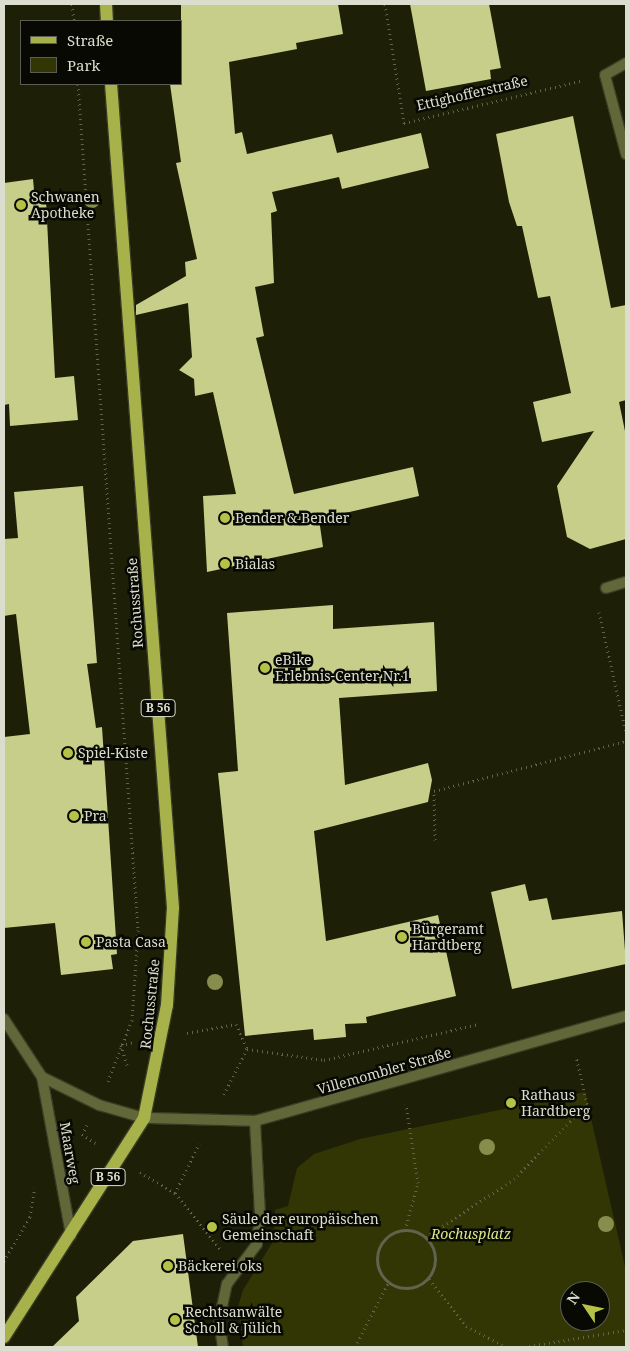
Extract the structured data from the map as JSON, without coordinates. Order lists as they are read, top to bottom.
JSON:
{
  "streets": {
    "main road": ["Rochusstraße", "B 56"],
    "street": ["Villemombler Straße", "Maarweg"],
    "path": ["Ettighofferstraße"]
  },
  "crossings": [
    ["Rochusstraße", "B 56"],
    ["Rochusstraße", "Villemombler Straße"],
    ["B 56", "Villemombler Straße"],
    ["B 56", "Maarweg"]
  ],
  "parks": ["Rochusplatz"],
  "places": [
    "Schwanen Apotheke",
    "Bender & Bender",
    "Bialas",
    "eBike Erlebnis-Center Nr.1",
    "Spiel-Kiste",
    "Pra",
    "Bürgeramt Hardtberg",
    "Pasta Casa",
    "Rathaus Hardtberg",
    "Säule der europäischen Gemeinschaft",
    "Bäckerei oks",
    "Rechtsanwälte Scholl & Jülich"
  ],
  "legend": ["Straße", "Park"],
  "north": "top left"
}
